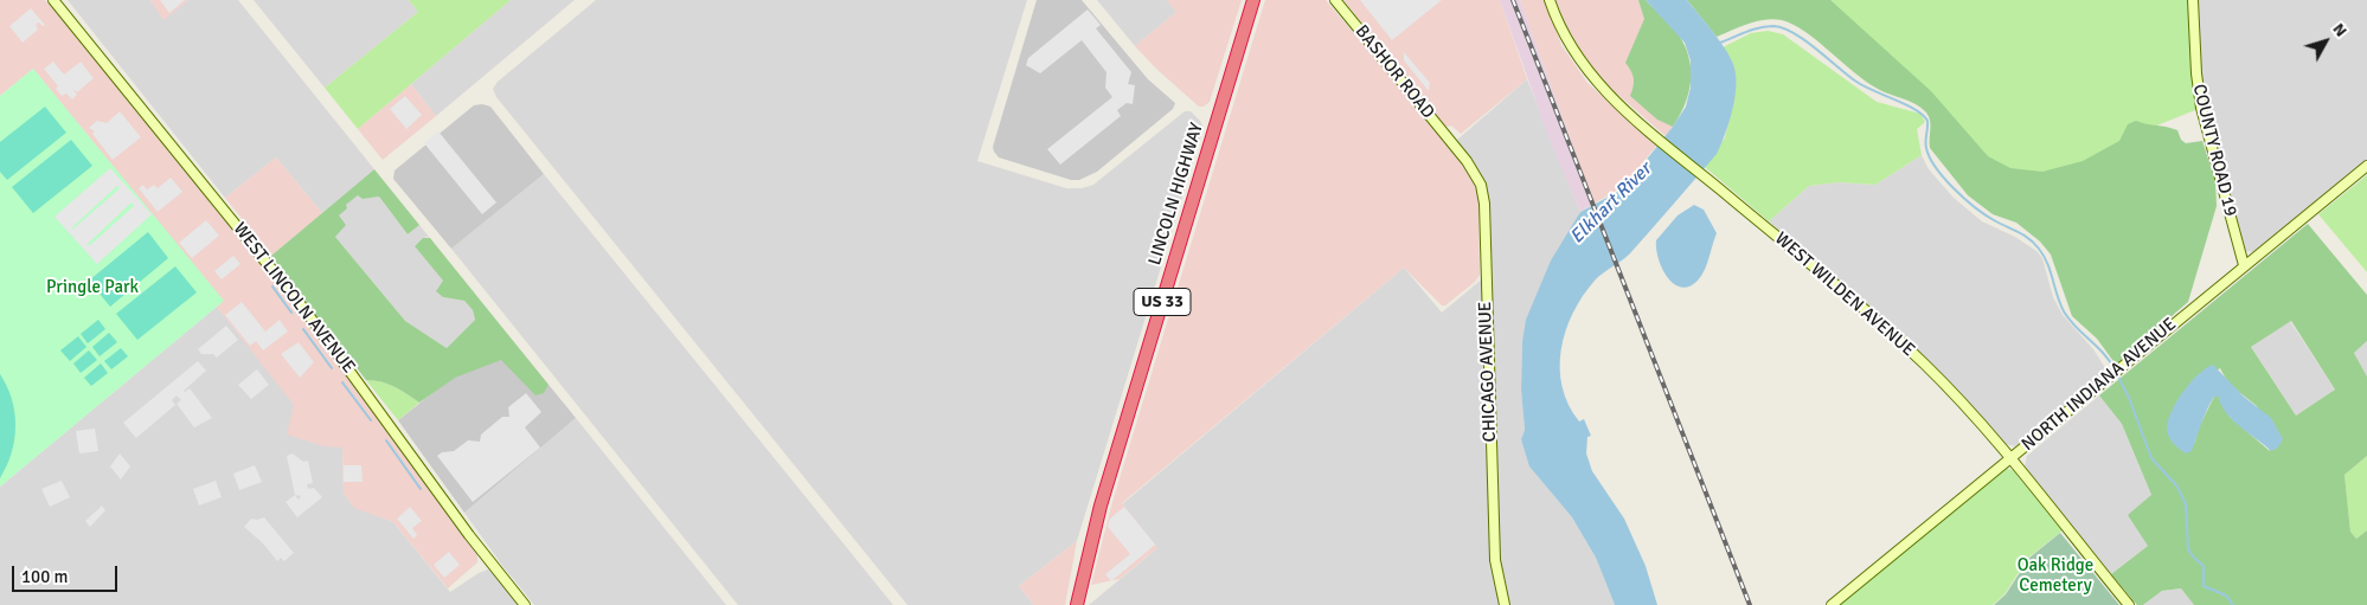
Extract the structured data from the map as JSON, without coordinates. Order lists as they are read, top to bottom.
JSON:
{
  "streets": {
    "highway": ["LINCOLN HIGHWAY", "US 33"],
    "street": [
      "BASHOR ROAD",
      "COUNTY ROAD 19",
      "WEST WILDEN AVENUE",
      "WEST LINCOLN AVENUE",
      "CHICAGO AVENUE",
      "NORTH INDIANA AVENUE"
    ]
  },
  "crossings": [
    ["BASHOR ROAD", "CHICAGO AVENUE"],
    ["COUNTY ROAD 19", "NORTH INDIANA AVENUE"],
    ["WEST WILDEN AVENUE", "NORTH INDIANA AVENUE"]
  ],
  "water": ["Elkhart River"],
  "parks": ["Pringle Park", "Oak Ridge Cemetery"],
  "scale_bar": "100 m",
  "north": "top right"
}
